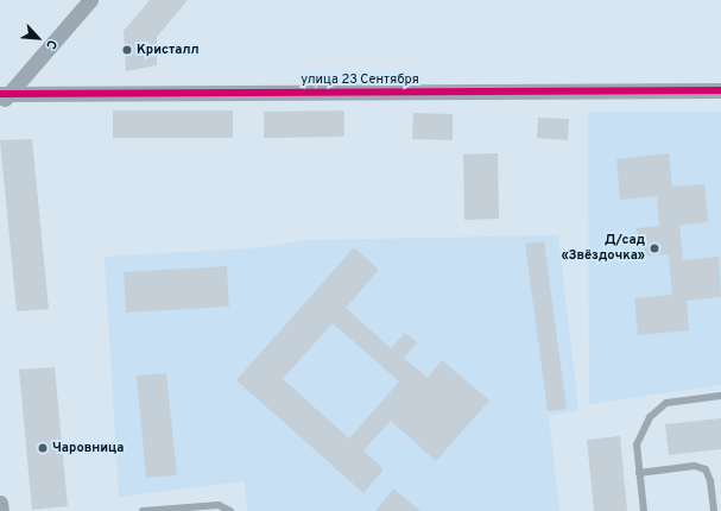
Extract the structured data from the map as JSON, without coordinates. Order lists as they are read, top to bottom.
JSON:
{
  "streets": {
    "street": ["улица 23 Сентября"]
  },
  "places": ["Кристалл", "Д/сад «Звёздочка»", "Чаровница"],
  "north": "bottom right"
}
